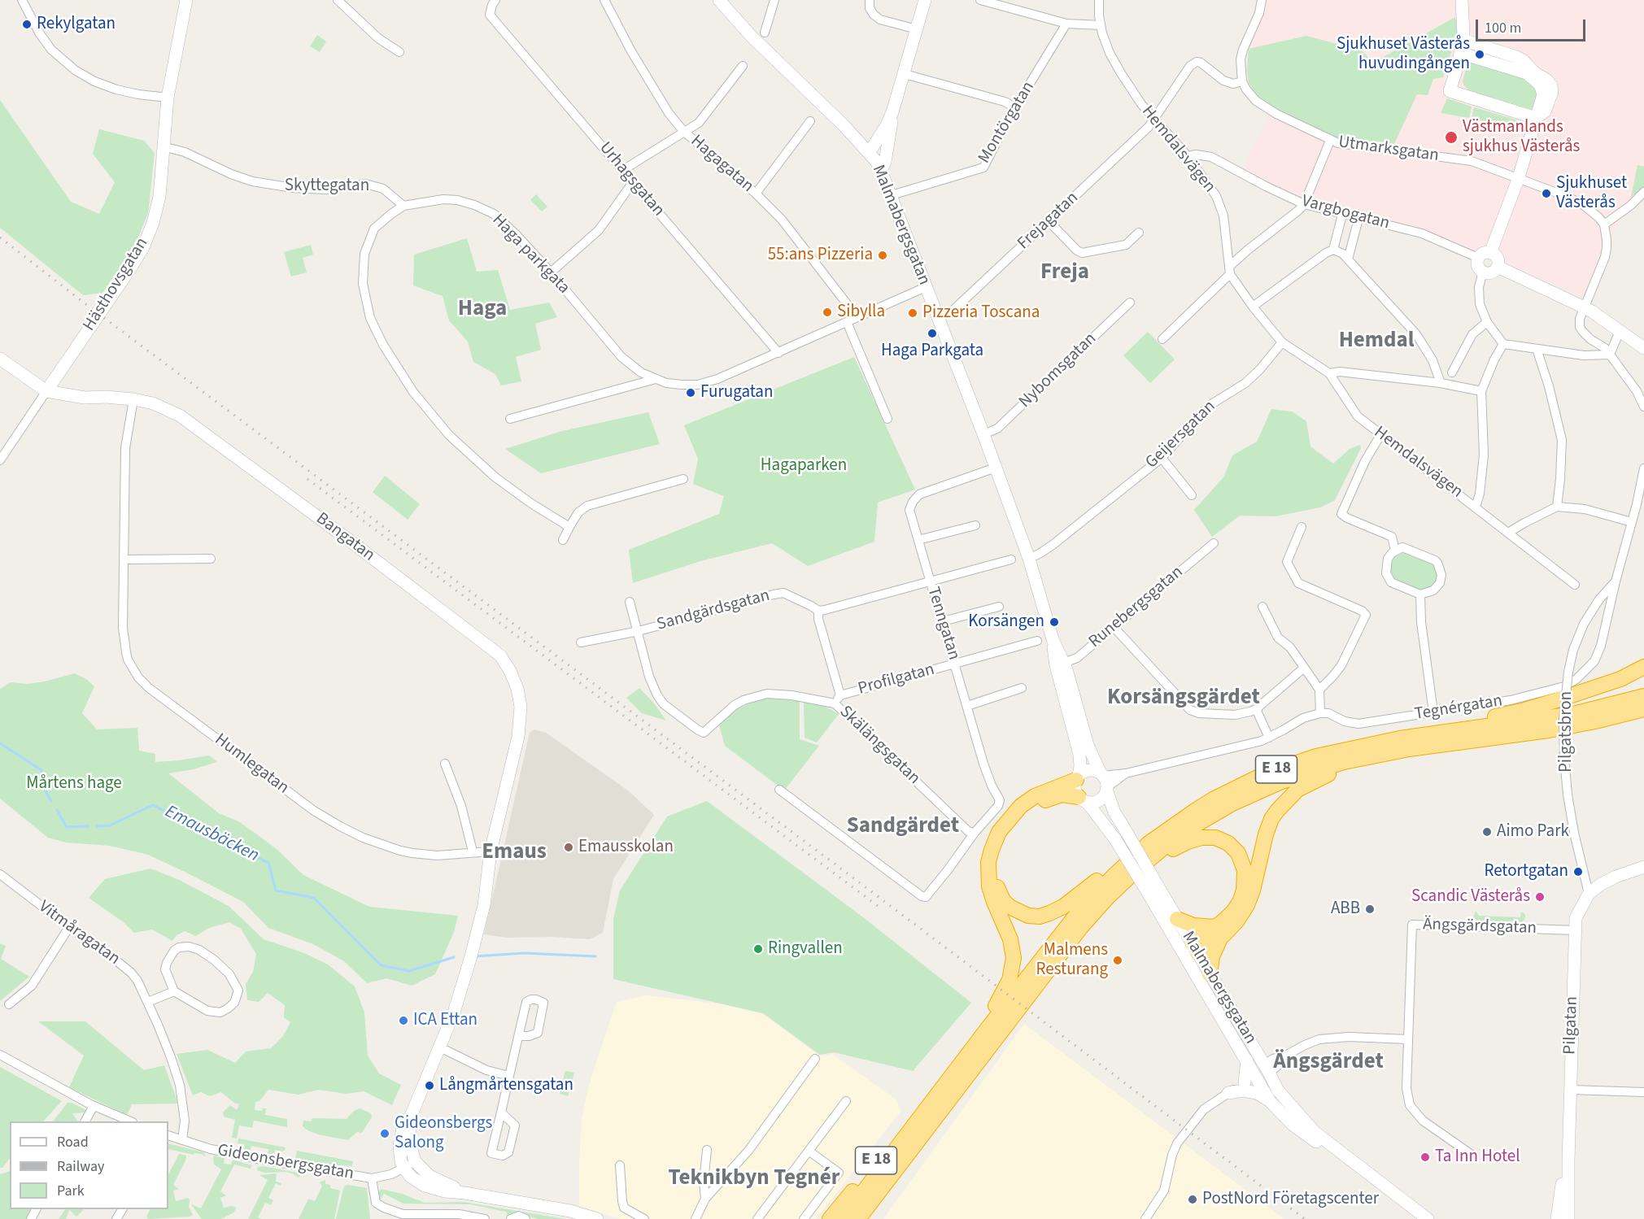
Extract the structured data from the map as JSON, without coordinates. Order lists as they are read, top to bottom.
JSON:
{
  "streets": {
    "highway": ["E 18"],
    "street": [
      "Montörgatan",
      "Hemdalsvägen",
      "Utmarksgatan",
      "Hagagatan",
      "Urhagsgatan",
      "Skyttegatan",
      "Vargbogatan",
      "Frejagatan",
      "Malmabergsgatan",
      "Haga parkgata",
      "Hästhovsgatan",
      "Nybomsgatan",
      "Geijersgatan",
      "Bangatan",
      "Runebergsgatan",
      "Sandgärdsgatan",
      "Tenngatan",
      "Profilgatan",
      "Tegnérgatan",
      "Pilgatsbron",
      "Skälängsgatan",
      "Humlegatan",
      "Ängsgärdsgatan",
      "Vitmåragatan",
      "Pilgatan",
      "Gideonsbergsgatan"
    ]
  },
  "crossings": [
    ["Montörgatan", "Malmabergsgatan"],
    ["Hemdalsvägen", "Vargbogatan"],
    ["Hemdalsvägen", "Frejagatan"],
    ["Hemdalsvägen", "Geijersgatan"],
    ["Hagagatan", "Haga parkgata"],
    ["Urhagsgatan", "Haga parkgata"],
    ["Skyttegatan", "Haga parkgata"],
    ["Skyttegatan", "Hästhovsgatan"],
    ["Frejagatan", "Malmabergsgatan"],
    ["Malmabergsgatan", "Haga parkgata"],
    ["Malmabergsgatan", "Nybomsgatan"],
    ["Malmabergsgatan", "Geijersgatan"],
    ["Malmabergsgatan", "Runebergsgatan"],
    ["Malmabergsgatan", "Tenngatan"],
    ["Malmabergsgatan", "E 18"],
    ["Hästhovsgatan", "Bangatan"],
    ["Bangatan", "Humlegatan"],
    ["Sandgärdsgatan", "Skälängsgatan"],
    ["Tenngatan", "Profilgatan"],
    ["Tenngatan", "Skälängsgatan"],
    ["Tegnérgatan", "Pilgatsbron"],
    ["Pilgatsbron", "Pilgatan"],
    ["Ängsgärdsgatan", "Pilgatan"],
    ["Vitmåragatan", "Gideonsbergsgatan"]
  ],
  "districts": [
    "Freja",
    "Haga",
    "Hemdal",
    "Korsängsgärdet",
    "Sandgärdet",
    "Emaus",
    "Ängsgärdet",
    "Teknikbyn Tegnér"
  ],
  "water": ["Emausbäcken"],
  "parks": ["Hagaparken", "Mårtens hage"],
  "places": [
    "Rekylgatan",
    "Sjukhuset Västerås huvudingången",
    "Västmanlands sjukhus Västerås",
    "Sjukhuset Västerås",
    "55:ans Pizzeria",
    "Sibylla",
    "Pizzeria Toscana",
    "Haga Parkgata",
    "Furugatan",
    "Korsängen",
    "Aimo Park",
    "Emausskolan",
    "Retortgatan",
    "Scandic Västerås",
    "ABB",
    "Ringvallen",
    "Malmens Resturang",
    "ICA Ettan",
    "Långmårtensgatan",
    "Gideonsbergs Salong",
    "Ta Inn Hotel",
    "PostNord Företagscenter"
  ],
  "legend": ["Road", "Railway", "Park"],
  "scale_bar": "100 m"
}
